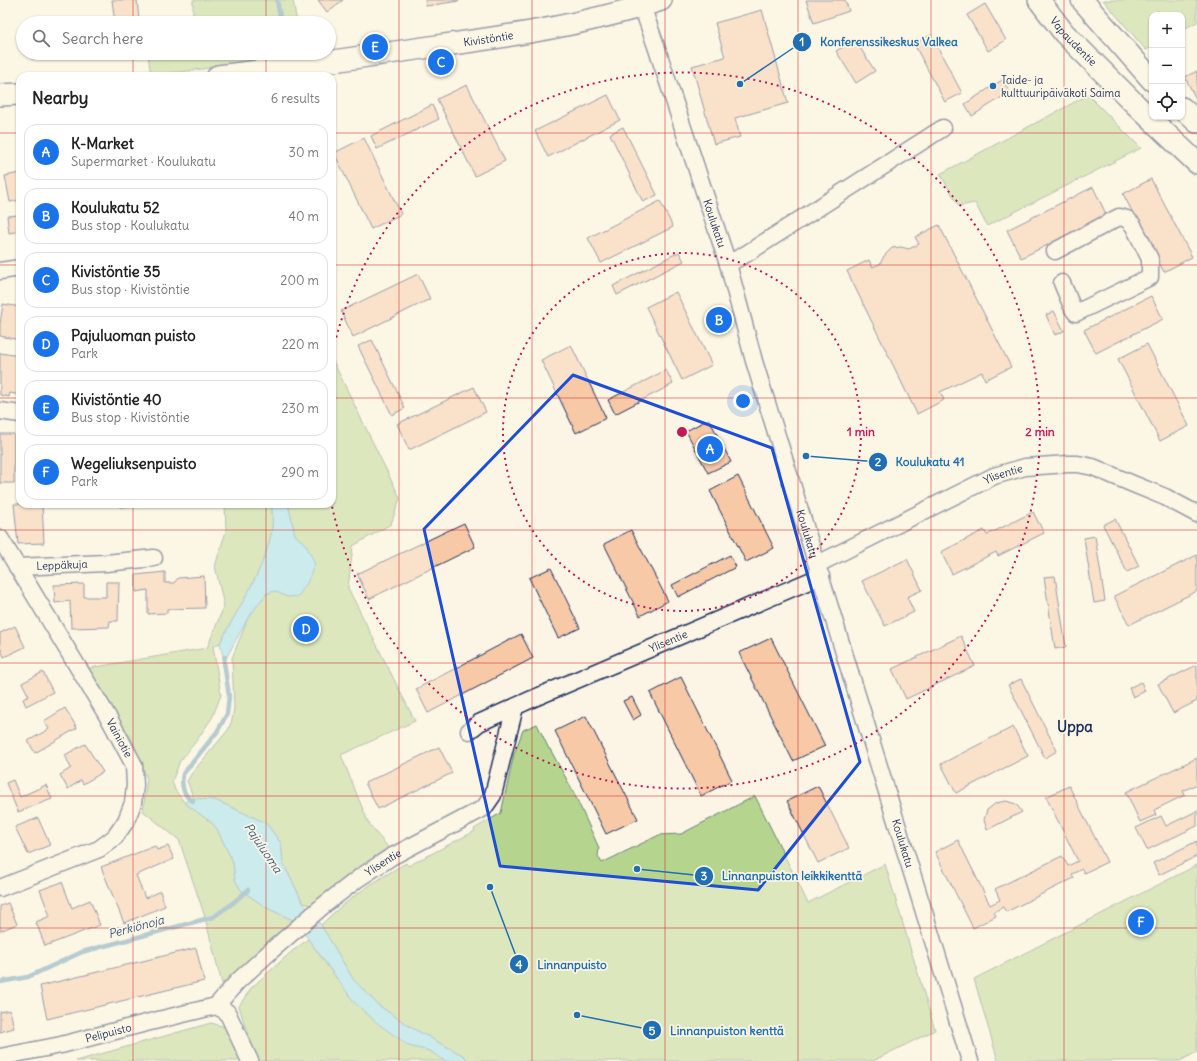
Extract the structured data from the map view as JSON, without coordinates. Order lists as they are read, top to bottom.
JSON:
{
  "streets": {
    "main road": ["Kivistöntie", "Vapaudentie"],
    "street": [
      "Koulukatu",
      "Ylisentie",
      "Leppäkuja",
      "Vainiotie",
      "Pelipuisto"
    ]
  },
  "crossings": [
    ["Kivistöntie", "Koulukatu"],
    ["Koulukatu", "Ylisentie"],
    ["Ylisentie", "Pelipuisto"],
    ["Leppäkuja", "Vainiotie"]
  ],
  "districts": ["Uppa"],
  "water": ["Pajuluoma", "Perkiönoja"],
  "places": [
    "Konferenssikeskus Valkea",
    "Taide- ja kulttuuripäiväkoti Saima",
    "Koulukatu 41",
    "Linnanpuiston leikkikenttä",
    "Linnanpuisto",
    "Linnanpuiston kenttä"
  ],
  "page": {
    "map_buttons": ["+", "−"],
    "search": "Search here",
    "pins": [
      "E",
      "C",
      "B",
      "A",
      "D",
      "F"
    ],
    "heading": ["Nearby", "6 results"],
    "list": [
      {
        "mark": "A",
        "name": "K-Market",
        "note": "Supermarket · Koulukatu",
        "value": "30 m"
      },
      {
        "mark": "B",
        "name": "Koulukatu 52",
        "note": "Bus stop · Koulukatu",
        "value": "40 m"
      },
      {
        "mark": "C",
        "name": "Kivistöntie 35",
        "note": "Bus stop · Kivistöntie",
        "value": "200 m"
      },
      {
        "mark": "D",
        "name": "Pajuluoman puisto",
        "note": "Park",
        "value": "220 m"
      },
      {
        "mark": "E",
        "name": "Kivistöntie 40",
        "note": "Bus stop · Kivistöntie",
        "value": "230 m"
      },
      {
        "mark": "F",
        "name": "Wegeliuksenpuisto",
        "note": "Park",
        "value": "290 m"
      }
    ]
  },
  "rings": ["1 min", "2 min"]
}
